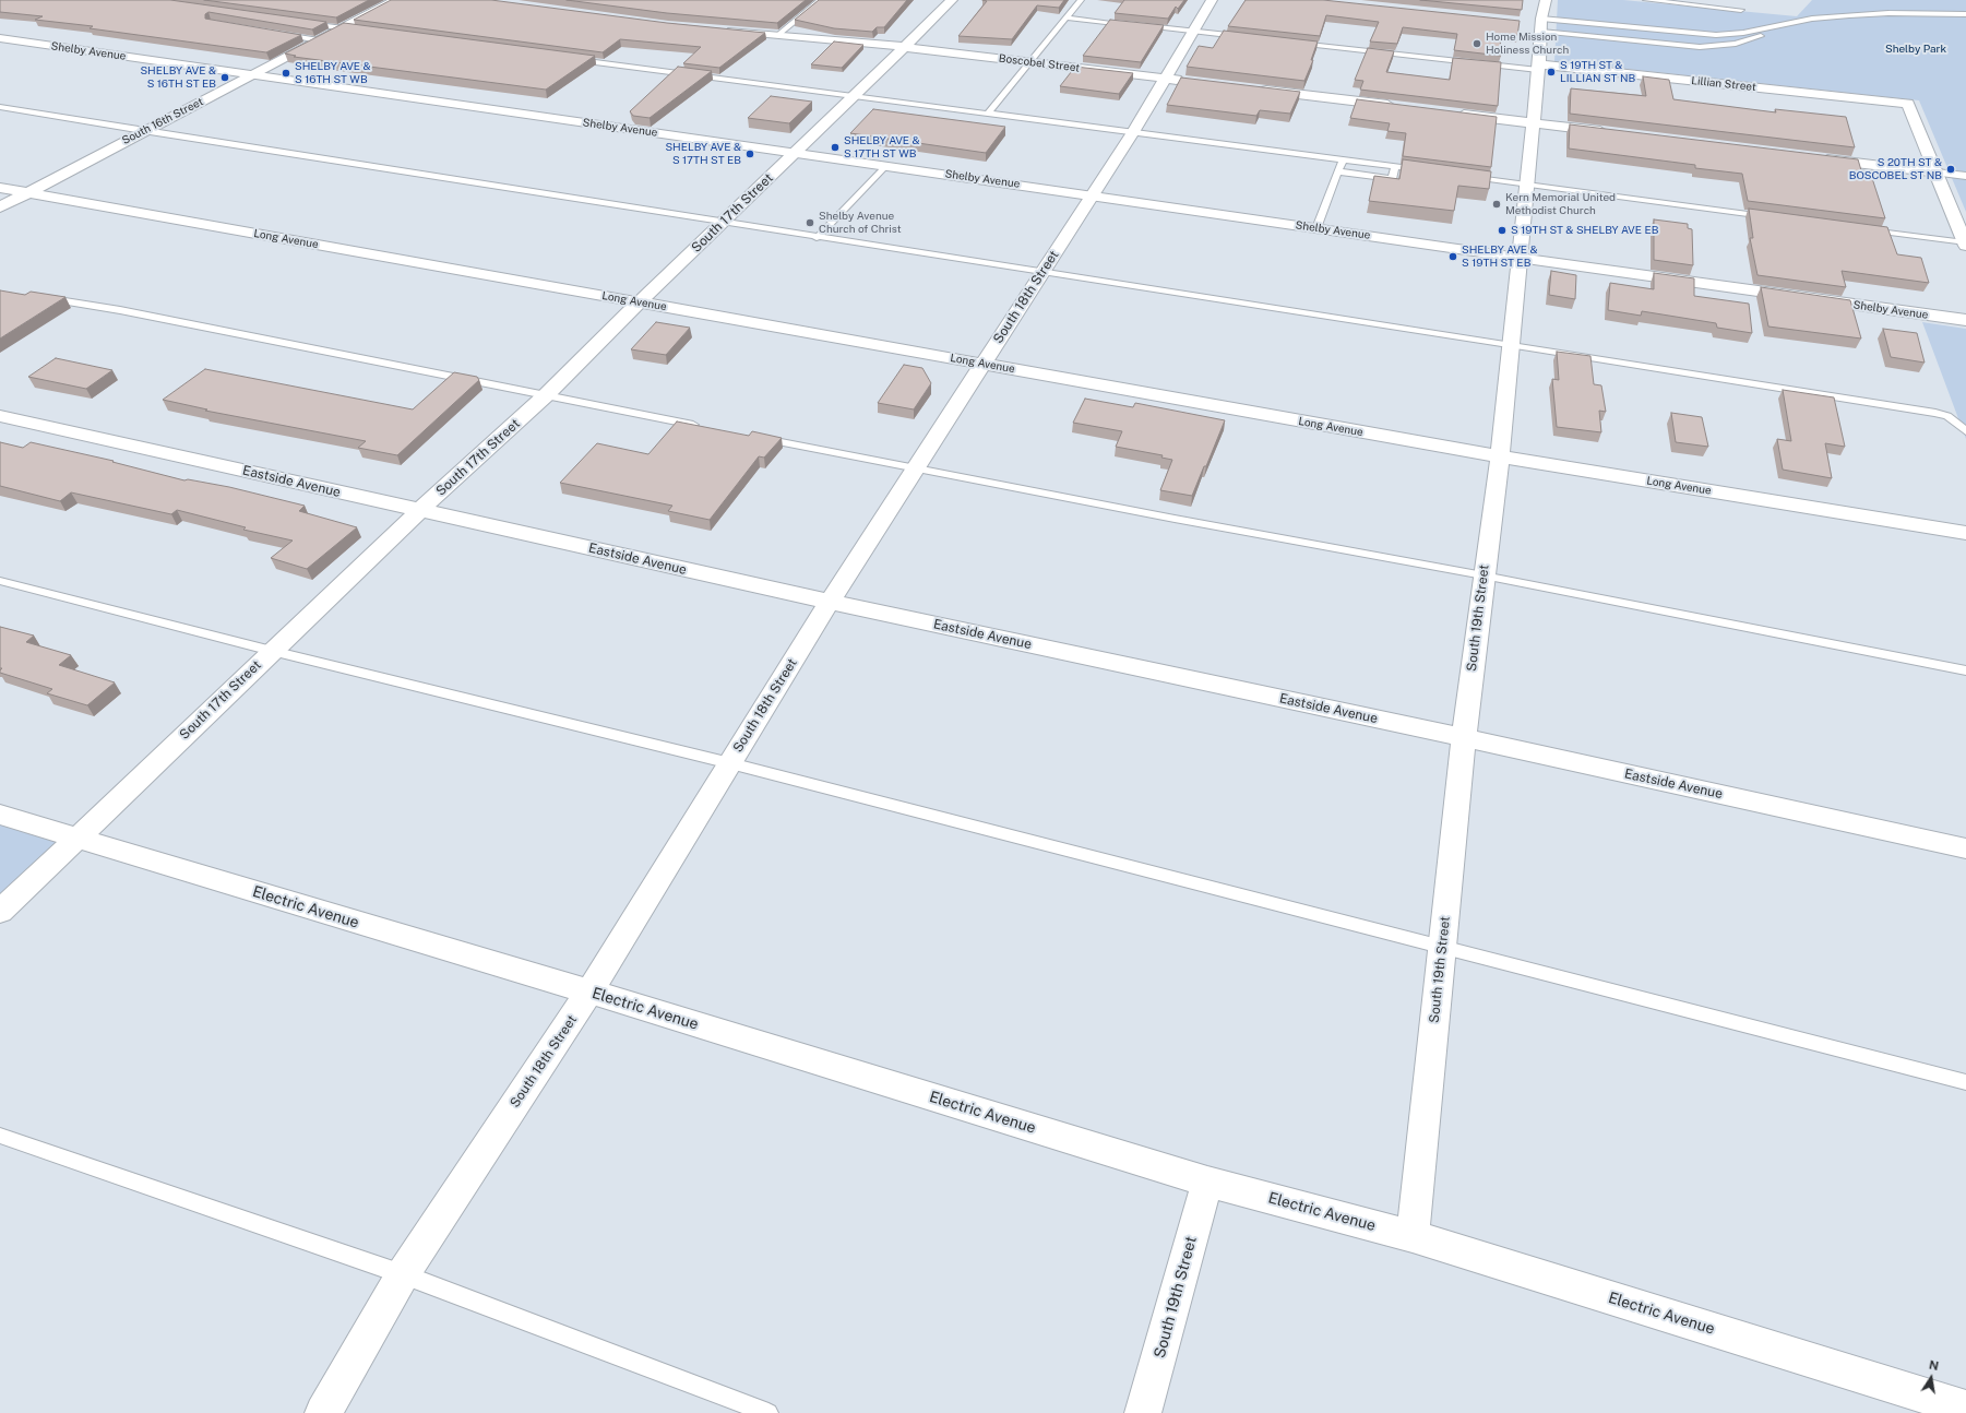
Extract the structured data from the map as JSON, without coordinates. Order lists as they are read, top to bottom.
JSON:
{
  "streets": {
    "street": [
      "Shelby Avenue",
      "Boscobel Street",
      "Lillian Street",
      "South 16th Street",
      "South 17th Street",
      "Long Avenue",
      "South 18th Street",
      "Eastside Avenue",
      "South 19th Street",
      "Electric Avenue"
    ]
  },
  "crossings": [
    ["Shelby Avenue", "South 16th Street"],
    ["Shelby Avenue", "South 17th Street"],
    ["Shelby Avenue", "South 18th Street"],
    ["Shelby Avenue", "South 19th Street"],
    ["Boscobel Street", "South 17th Street"],
    ["Boscobel Street", "South 18th Street"],
    ["Lillian Street", "South 19th Street"],
    ["South 16th Street", "Long Avenue"],
    ["South 17th Street", "Long Avenue"],
    ["South 17th Street", "Eastside Avenue"],
    ["South 17th Street", "Electric Avenue"],
    ["Long Avenue", "South 18th Street"],
    ["Long Avenue", "South 19th Street"],
    ["South 18th Street", "Eastside Avenue"],
    ["South 18th Street", "Electric Avenue"],
    ["Eastside Avenue", "South 19th Street"],
    ["South 19th Street", "Electric Avenue"]
  ],
  "parks": ["Shelby Park"],
  "places": [
    "Home Mission Holiness Church",
    "S 19TH ST & LILLIAN ST NB",
    "SHELBY AVE & S 16TH ST WB",
    "SHELBY AVE & S 16TH ST EB",
    "SHELBY AVE & S 17TH ST WB",
    "SHELBY AVE & S 17TH ST EB",
    "S 20TH ST & BOSCOBEL ST NB",
    "Kern Memorial United Methodist Church",
    "Shelby Avenue Church of Christ",
    "S 19TH ST & SHELBY AVE EB",
    "SHELBY AVE & S 19TH ST EB"
  ],
  "north": "top"
}
